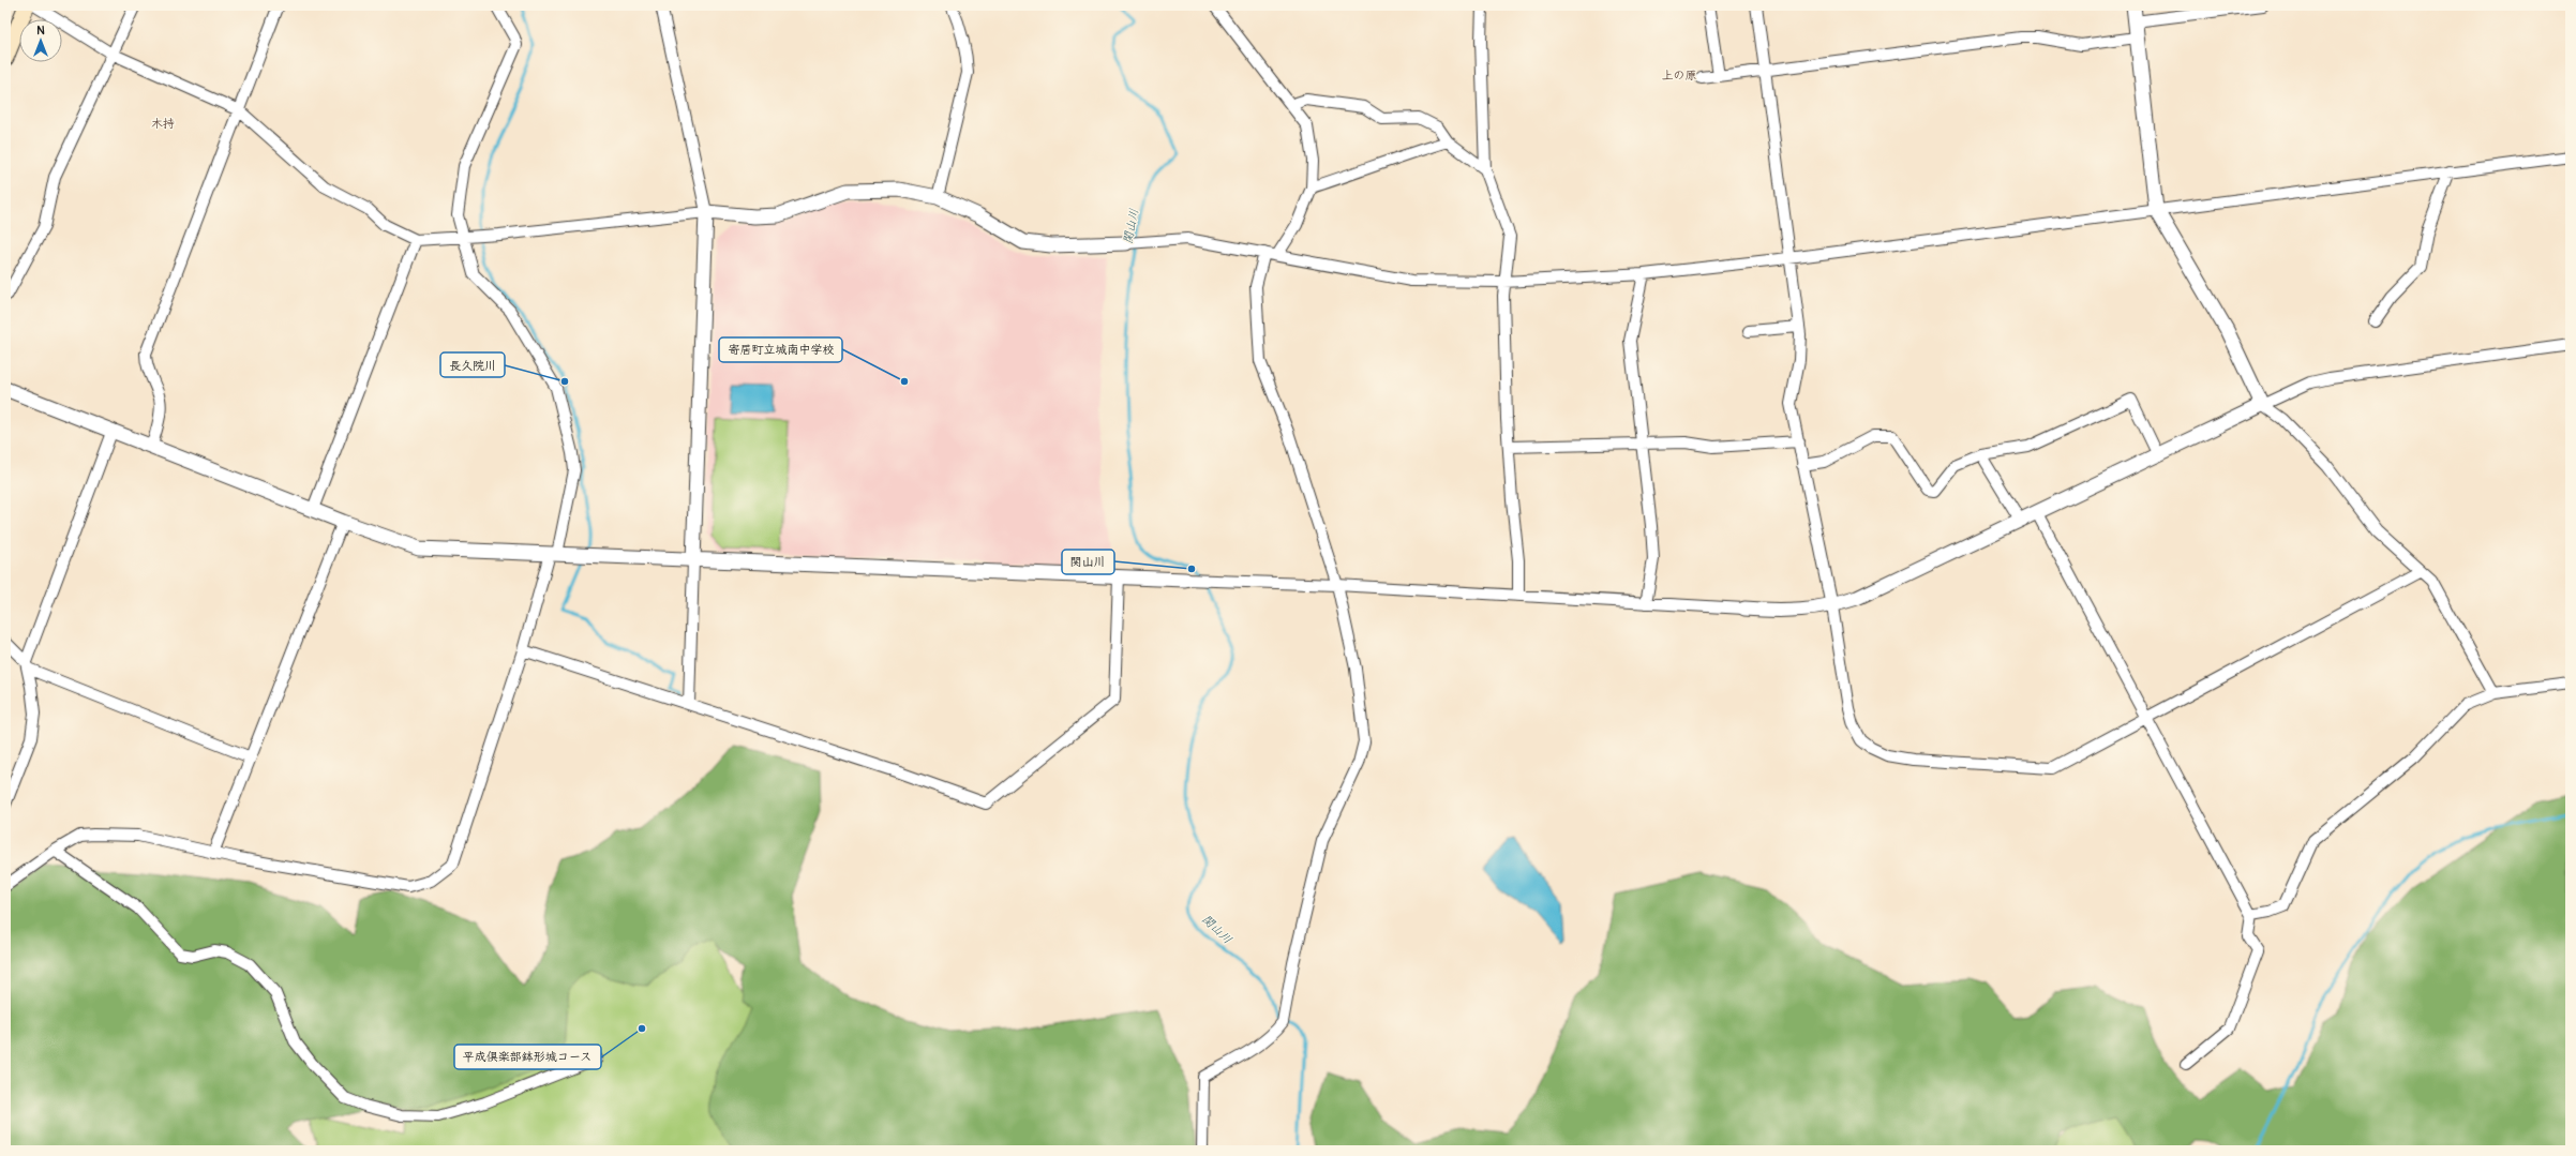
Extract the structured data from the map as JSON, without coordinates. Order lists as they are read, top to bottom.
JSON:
{
  "districts": ["上の原", "木持"],
  "water": ["関山川"],
  "places": [
    "長久院川",
    "寄居町立城南中学校",
    "関山川",
    "平成倶楽部鉢形城コース"
  ],
  "north": "top"
}
